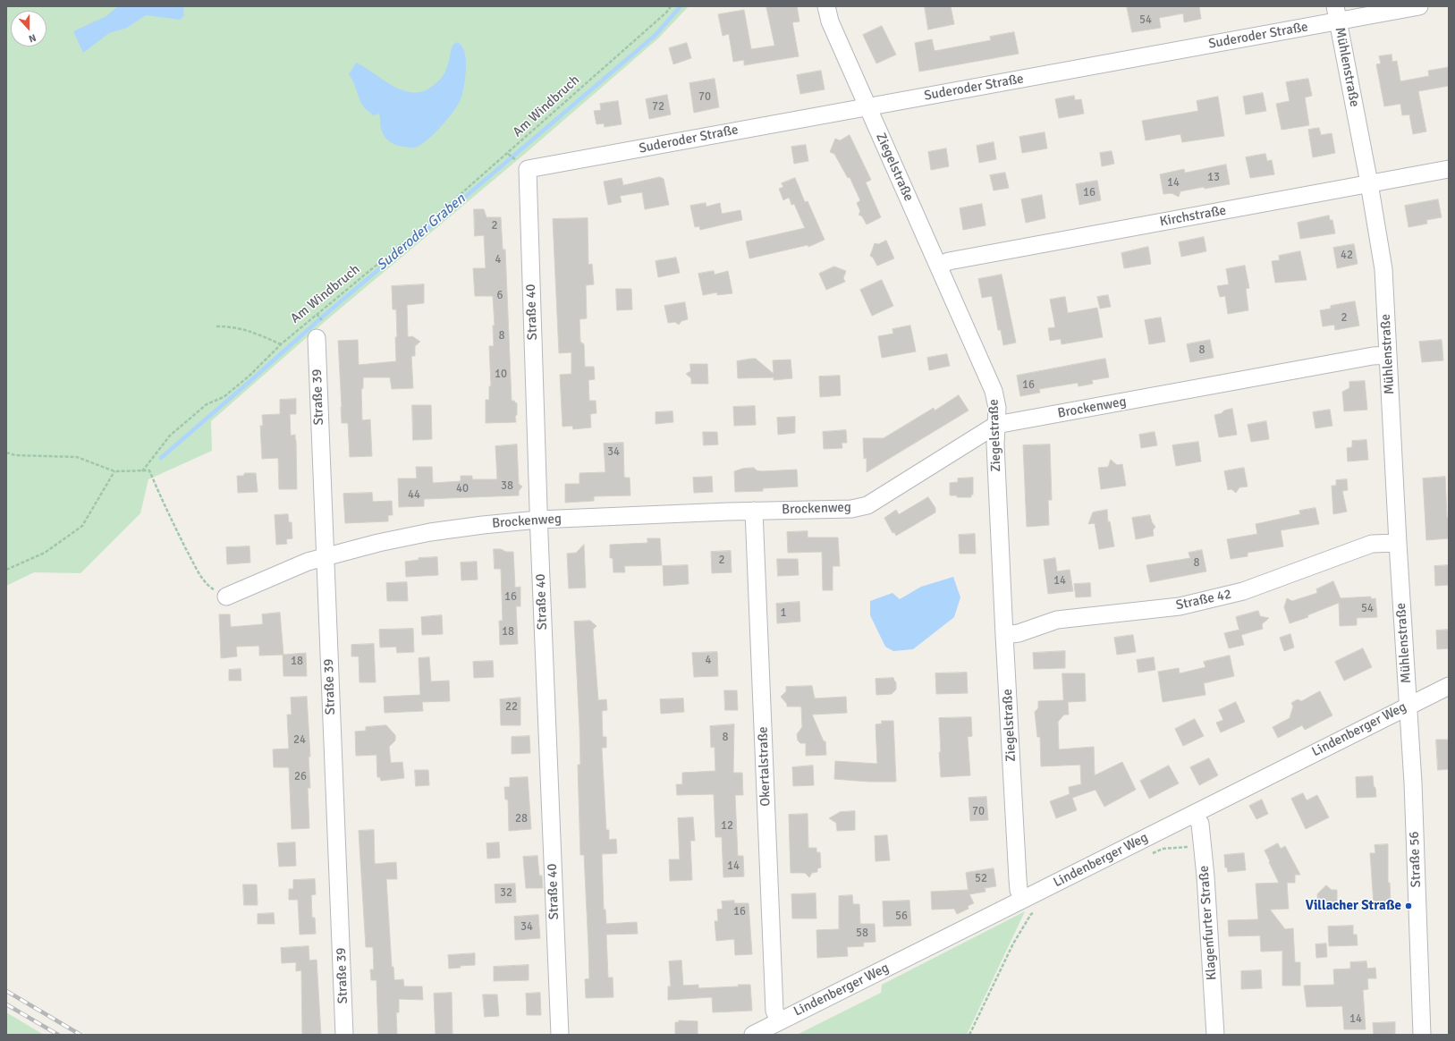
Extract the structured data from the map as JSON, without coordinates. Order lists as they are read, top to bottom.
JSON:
{
  "streets": {
    "street": [
      "Suderoder Straße",
      "Mühlenstraße",
      "Ziegelstraße",
      "Kirchstraße",
      "Straße 40",
      "Straße 39",
      "Brockenweg",
      "Straße 42",
      "Lindenberger Weg",
      "Okertalstraße",
      "Straße 56",
      "Klagenfurter Straße"
    ],
    "path": ["Am Windbruch"]
  },
  "crossings": [
    ["Suderoder Straße", "Mühlenstraße"],
    ["Suderoder Straße", "Ziegelstraße"],
    ["Suderoder Straße", "Straße 40"],
    ["Mühlenstraße", "Kirchstraße"],
    ["Mühlenstraße", "Brockenweg"],
    ["Mühlenstraße", "Straße 42"],
    ["Mühlenstraße", "Lindenberger Weg"],
    ["Mühlenstraße", "Straße 56"],
    ["Ziegelstraße", "Kirchstraße"],
    ["Ziegelstraße", "Brockenweg"],
    ["Ziegelstraße", "Straße 42"],
    ["Ziegelstraße", "Lindenberger Weg"],
    ["Straße 40", "Brockenweg"],
    ["Straße 39", "Brockenweg"],
    ["Brockenweg", "Okertalstraße"],
    ["Lindenberger Weg", "Okertalstraße"],
    ["Lindenberger Weg", "Straße 56"],
    ["Lindenberger Weg", "Klagenfurter Straße"]
  ],
  "water": ["Suderoder Graben"],
  "places": ["Villacher Straße"],
  "house_numbers": [
    "54",
    "70",
    "72",
    "13",
    "14",
    "16",
    "2",
    "42",
    "4",
    "6",
    "2",
    "8",
    "8",
    "10",
    "16",
    "34",
    "38",
    "40",
    "44",
    "2",
    "8",
    "14",
    "16",
    "54",
    "1",
    "18",
    "4",
    "18",
    "22",
    "8",
    "24",
    "26",
    "70",
    "28",
    "12",
    "14",
    "52",
    "32",
    "16",
    "56",
    "34",
    "58",
    "14"
  ],
  "north": "bottom"
}
